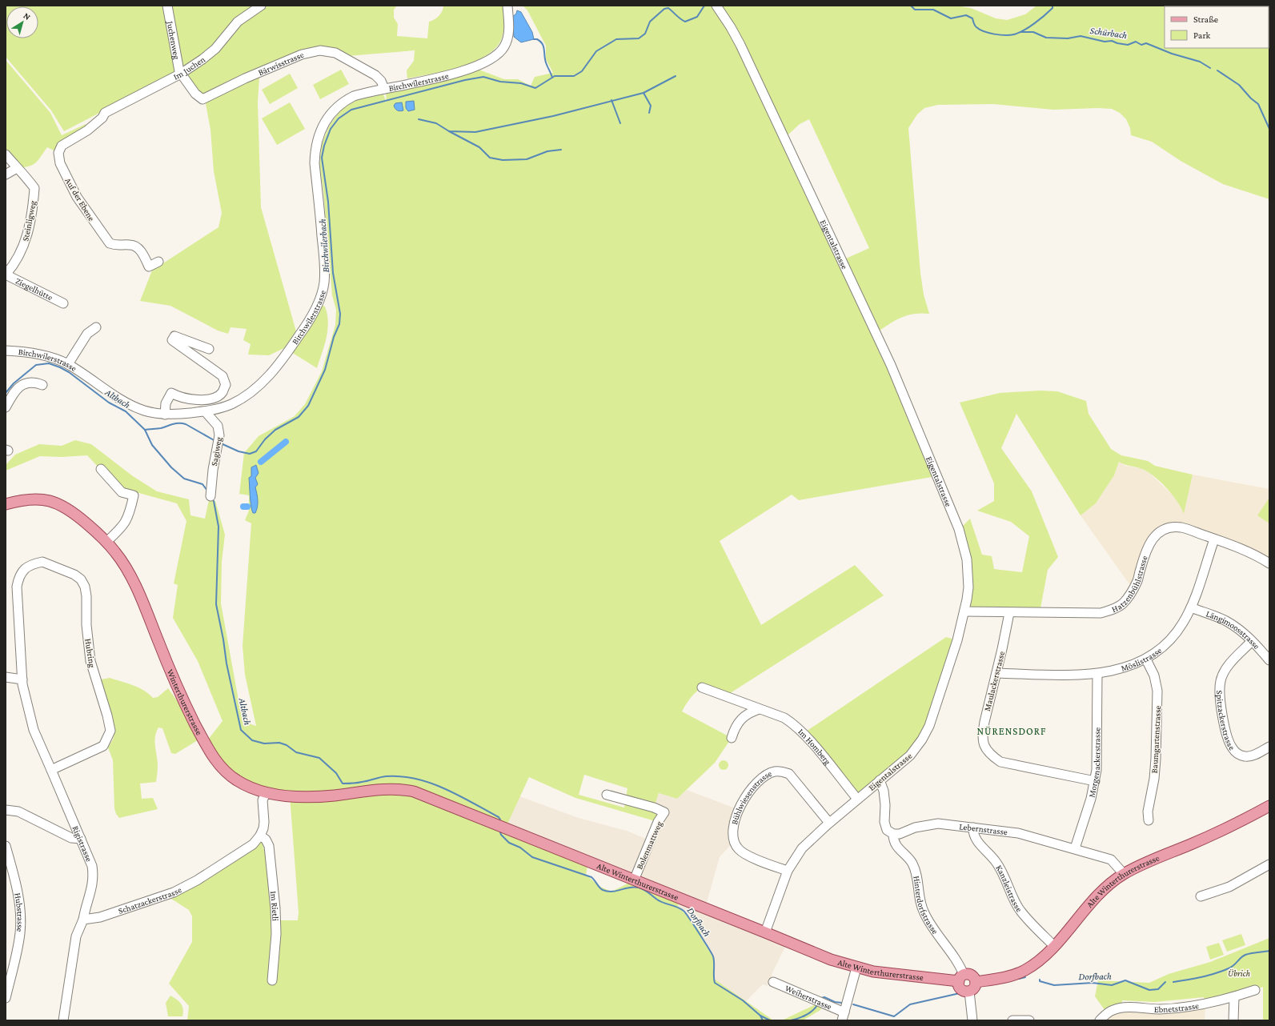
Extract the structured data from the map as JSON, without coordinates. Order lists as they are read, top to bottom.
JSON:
{
  "streets": {
    "main road": ["Winterthurerstrasse", "Alte Winterthurerstrasse"],
    "street": [
      "Juchenweg",
      "Bärwisstrasse",
      "Im Juchen",
      "Birchwilerstrasse",
      "Auf der Ebene",
      "Steinligweg",
      "Eigentalstrasse",
      "Ziegelhütte",
      "Sagiweg",
      "Hatzenbühlstrasse",
      "Längimoosstrasse",
      "Hubring",
      "Möslistrasse",
      "Maulackerstrasse",
      "Spitzackerstrasse",
      "Baumgartenstrasse",
      "Im Homberg",
      "Morgenackerstrasse",
      "Bühlwiesenstrasse",
      "Lebernstrasse",
      "Rigistrasse",
      "Bolenmattweg",
      "Kanzleistrasse",
      "Schatzackerstrasse",
      "Hinterdorfstrasse",
      "Im Rietli",
      "Hubstrasse",
      "Weiherstrasse",
      "Ebnetstrasse"
    ]
  },
  "crossings": [
    ["Juchenweg", "Bärwisstrasse"],
    ["Juchenweg", "Im Juchen"],
    ["Bärwisstrasse", "Im Juchen"],
    ["Bärwisstrasse", "Birchwilerstrasse"],
    ["Im Juchen", "Auf der Ebene"],
    ["Birchwilerstrasse", "Sagiweg"],
    ["Steinligweg", "Ziegelhütte"],
    ["Eigentalstrasse", "Hatzenbühlstrasse"],
    ["Eigentalstrasse", "Im Homberg"],
    ["Eigentalstrasse", "Bühlwiesenstrasse"],
    ["Eigentalstrasse", "Alte Winterthurerstrasse"],
    ["Hatzenbühlstrasse", "Möslistrasse"],
    ["Hatzenbühlstrasse", "Maulackerstrasse"],
    ["Längimoosstrasse", "Möslistrasse"],
    ["Längimoosstrasse", "Spitzackerstrasse"],
    ["Hubring", "Rigistrasse"],
    ["Möslistrasse", "Maulackerstrasse"],
    ["Möslistrasse", "Baumgartenstrasse"],
    ["Möslistrasse", "Morgenackerstrasse"],
    ["Maulackerstrasse", "Morgenackerstrasse"],
    ["Winterthurerstrasse", "Alte Winterthurerstrasse"],
    ["Winterthurerstrasse", "Schatzackerstrasse"],
    ["Morgenackerstrasse", "Lebernstrasse"],
    ["Lebernstrasse", "Alte Winterthurerstrasse"],
    ["Lebernstrasse", "Kanzleistrasse"],
    ["Lebernstrasse", "Hinterdorfstrasse"],
    ["Rigistrasse", "Schatzackerstrasse"],
    ["Bolenmattweg", "Alte Winterthurerstrasse"],
    ["Alte Winterthurerstrasse", "Kanzleistrasse"],
    ["Alte Winterthurerstrasse", "Hinterdorfstrasse"],
    ["Schatzackerstrasse", "Im Rietli"]
  ],
  "districts": ["NÜRENSDORF"],
  "water": [
    "Schürbach",
    "Birchwilerbach",
    "Altbach",
    "Dorfbach"
  ],
  "parks": ["Übrich"],
  "legend": ["Straße", "Park"],
  "north": "top right"
}
